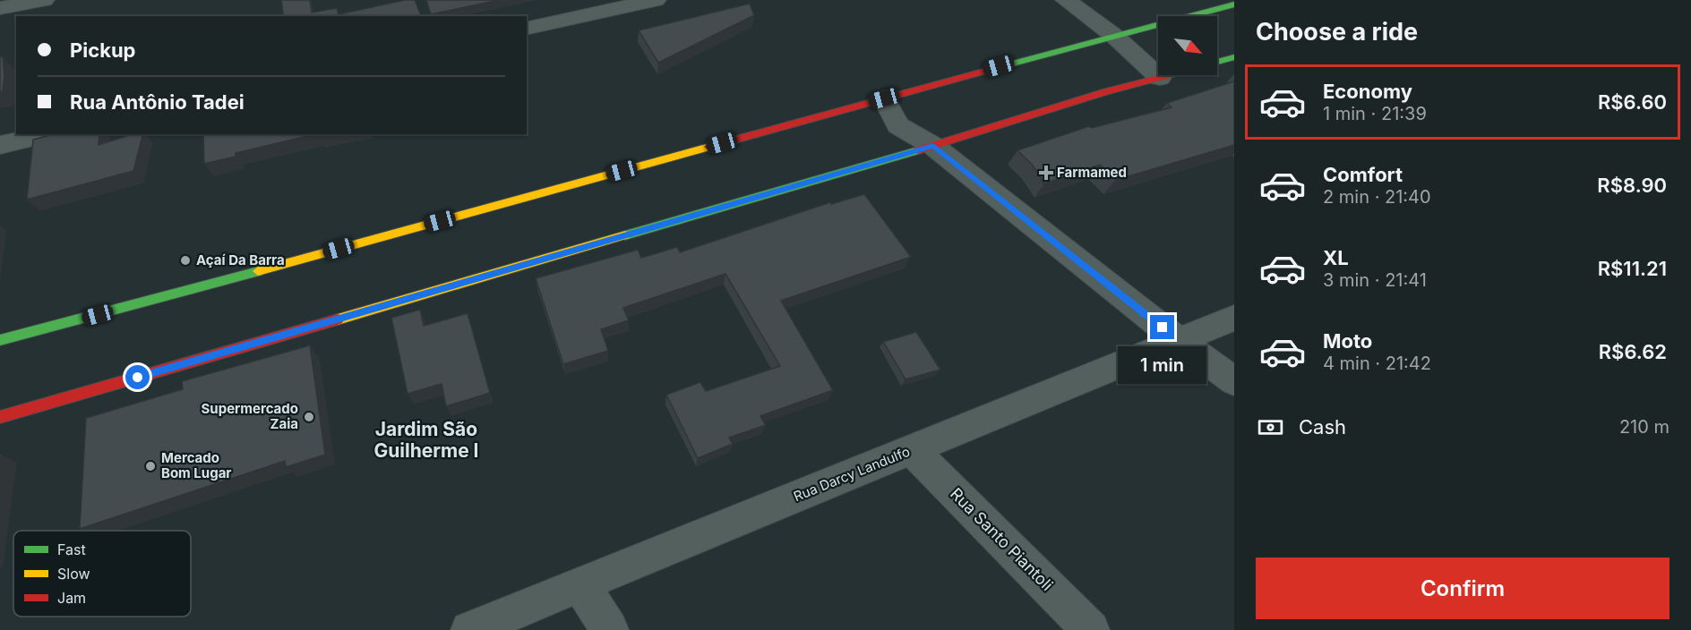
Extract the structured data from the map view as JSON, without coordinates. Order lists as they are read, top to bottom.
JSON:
{
  "streets": {
    "street": ["Rua Darcy Landulfo", "Rua Santo Piantoli"]
  },
  "crossings": [
    ["Rua Darcy Landulfo", "Rua Santo Piantoli"]
  ],
  "districts": ["Jardim São Guilherme I"],
  "places": {
    "health": ["Farmamed"],
    "other": ["Açaí Da Barra", "Supermercado Zaia", "Mercado Bom Lugar"]
  },
  "legend": ["Fast", "Slow", "Jam"],
  "north": "bottom right",
  "page": {
    "heading": "Choose a ride",
    "banner": ["Pickup", "Rua Antônio Tadei"],
    "list": [
      {
        "name": "Economy",
        "note": "1 min · 21:39",
        "value": "R$6.60"
      },
      {
        "name": "Comfort",
        "note": "2 min · 21:40",
        "value": "R$8.90"
      },
      {
        "name": "XL",
        "note": "3 min · 21:41",
        "value": "R$11.21"
      },
      {
        "name": "Moto",
        "note": "4 min · 21:42",
        "value": "R$6.62"
      }
    ],
    "bubble": "1 min",
    "pay": ["Cash", "210 m"],
    "buttons": "Confirm"
  }
}
